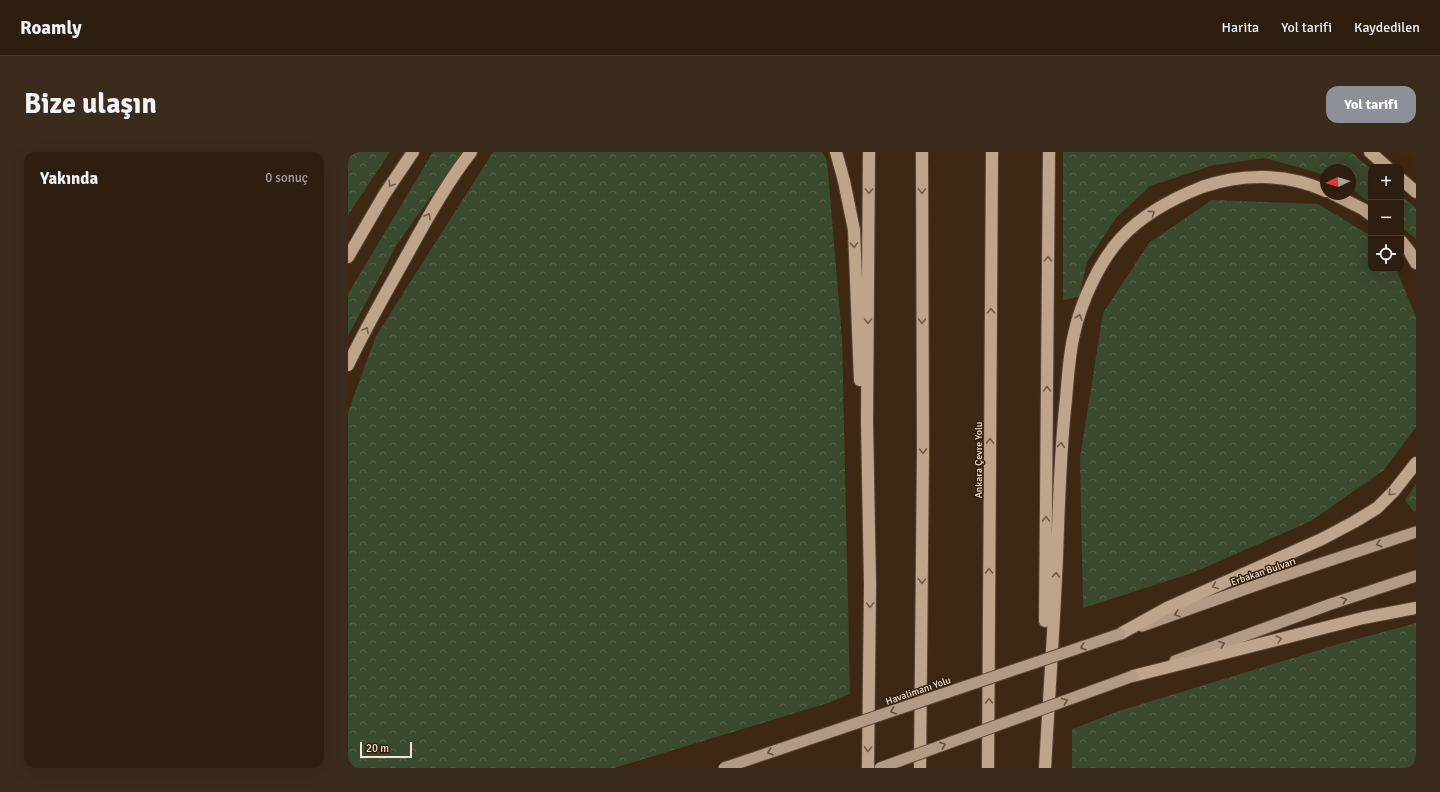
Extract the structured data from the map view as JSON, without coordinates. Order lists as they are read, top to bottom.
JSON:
{
  "streets": {
    "highway": ["Ankara Çevre Yolu", "Erbakan Bulvarı", "Havalimanı Yolu"]
  },
  "crossings": [
    ["Erbakan Bulvarı", "Havalimanı Yolu"]
  ],
  "scale_bar": "20 m",
  "north": "left",
  "page": {
    "header": "Roamly",
    "nav": ["Harita", "Yol tarifi", "Kaydedilen"],
    "buttons": "Yol tarifi",
    "title": "Bize ulaşın",
    "heading": ["Yakında", "0 sonuç"],
    "map_buttons": ["+", "−"],
    "scale": "20 m"
  }
}
